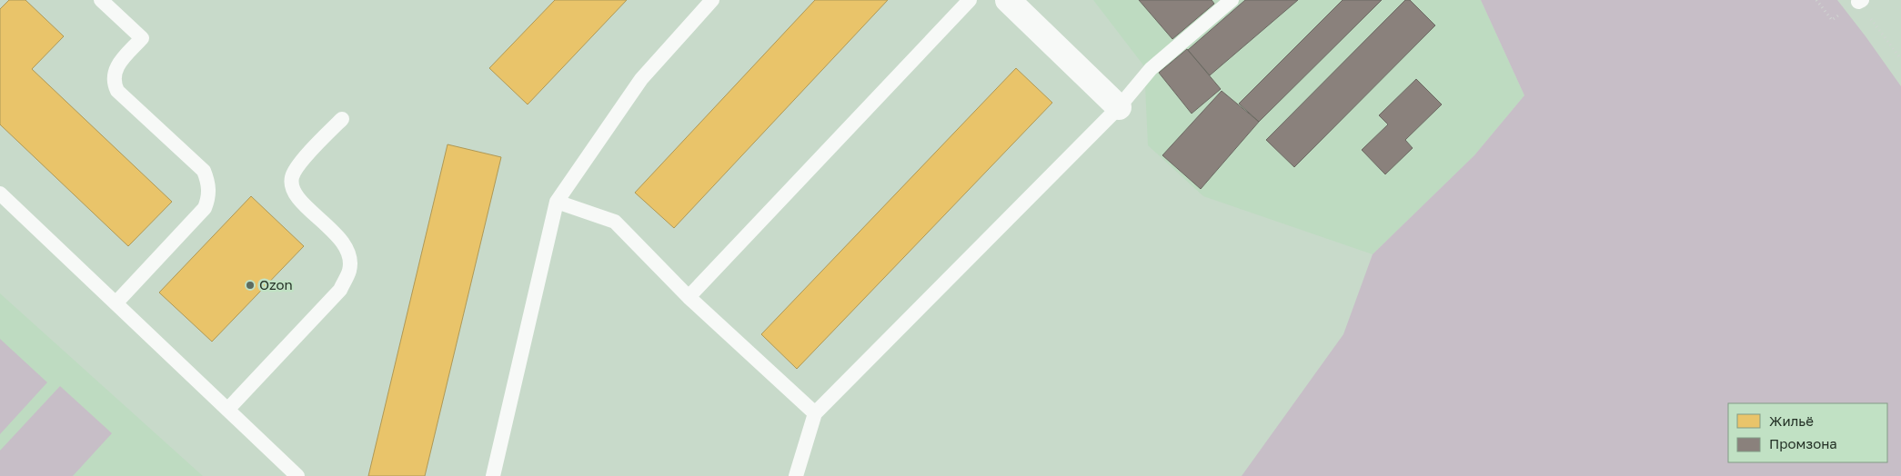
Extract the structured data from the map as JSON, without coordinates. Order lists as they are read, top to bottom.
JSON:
{
  "places": ["Ozon"],
  "legend": ["Жильё", "Промзона"]
}
